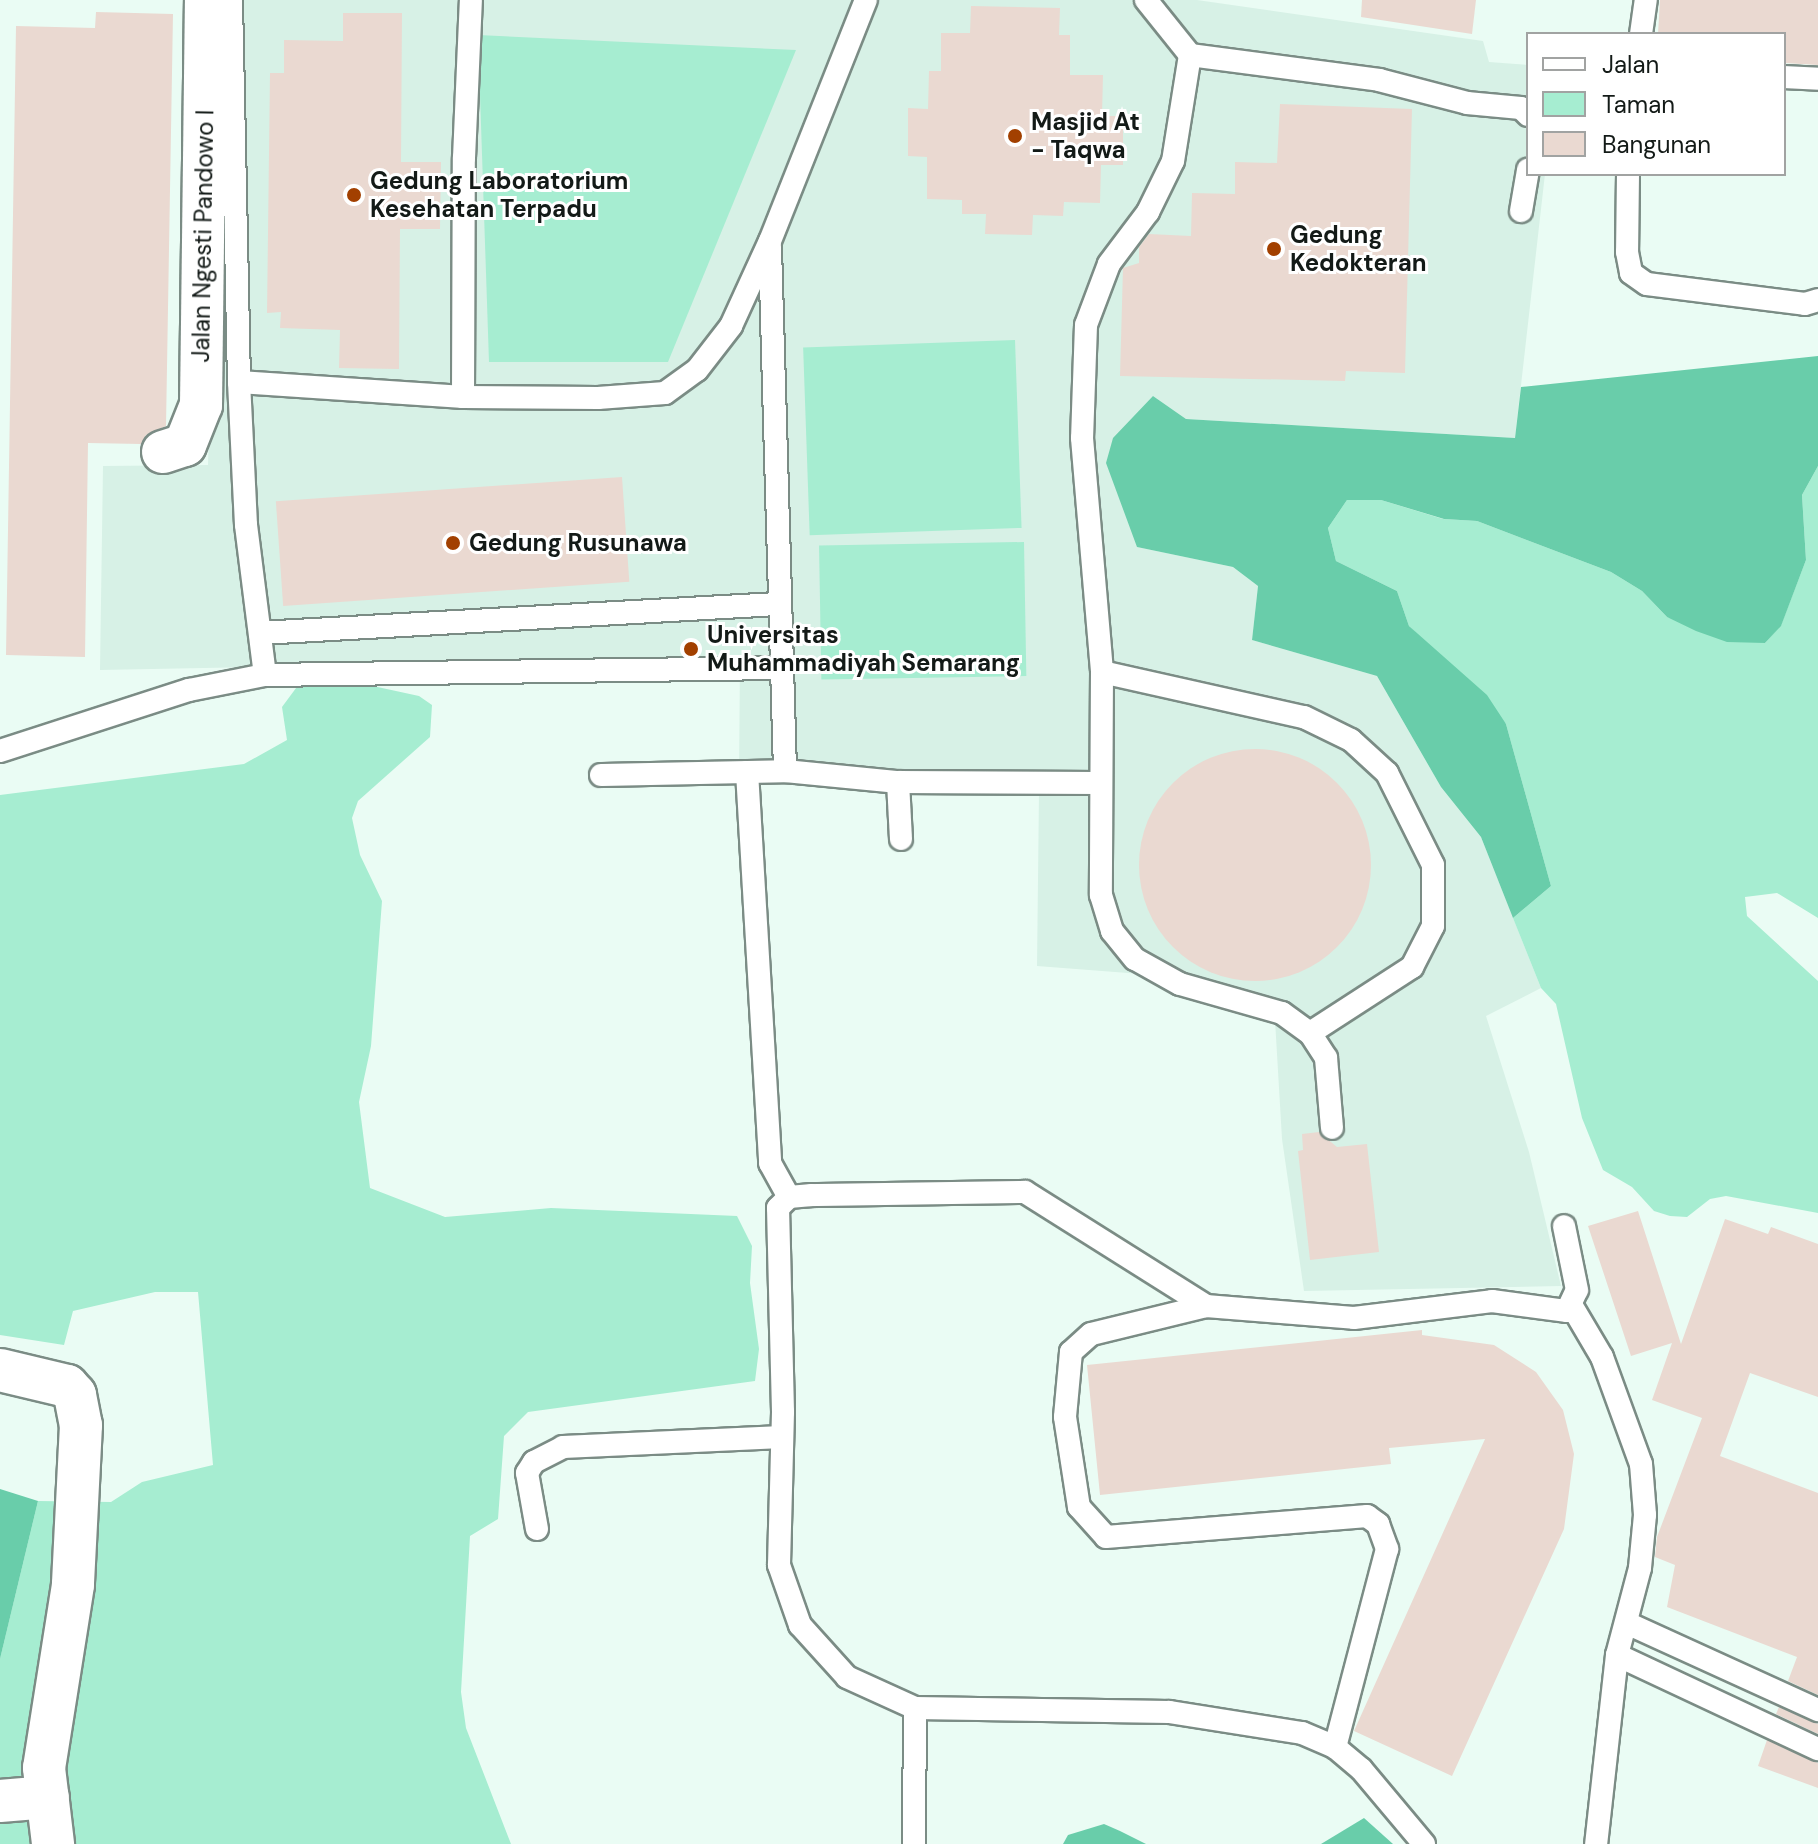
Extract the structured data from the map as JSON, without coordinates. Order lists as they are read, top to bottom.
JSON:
{
  "streets": {
    "street": ["Jalan Ngesti Pandowo I"]
  },
  "places": [
    "Masjid At - Taqwa",
    "Gedung Laboratorium Kesehatan Terpadu",
    "Gedung Kedokteran",
    "Gedung Rusunawa",
    "Universitas Muhammadiyah Semarang"
  ],
  "legend": ["Jalan", "Taman", "Bangunan"]
}
